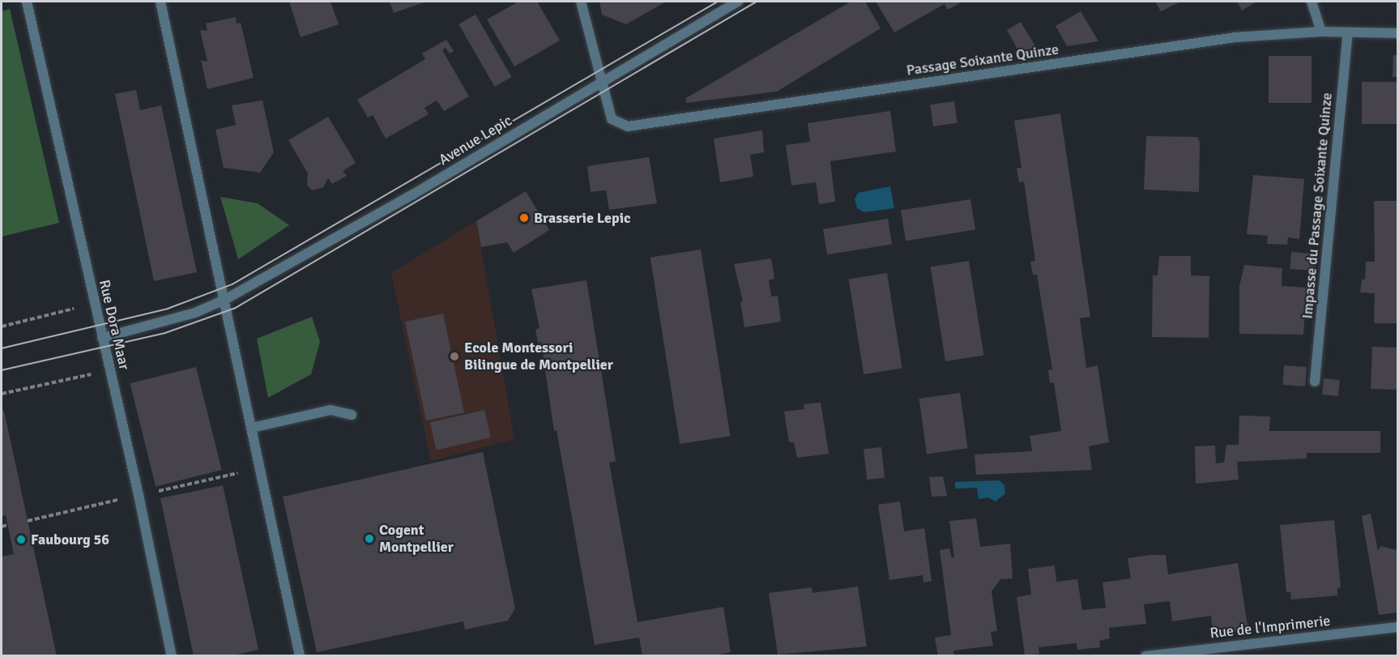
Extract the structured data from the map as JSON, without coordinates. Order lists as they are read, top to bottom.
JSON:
{
  "streets": {
    "street": [
      "Passage Soixante Quinze",
      "Avenue Lepic",
      "Impasse du Passage Soixante Quinze",
      "Rue Dora Maar",
      "Rue de l'Imprimerie"
    ]
  },
  "crossings": [
    ["Passage Soixante Quinze", "Avenue Lepic"],
    ["Passage Soixante Quinze", "Impasse du Passage Soixante Quinze"],
    ["Avenue Lepic", "Rue Dora Maar"]
  ],
  "places": [
    "Brasserie Lepic",
    "Ecole Montessori Bilingue de Montpellier",
    "Cogent Montpellier",
    "Faubourg 56"
  ]
}
